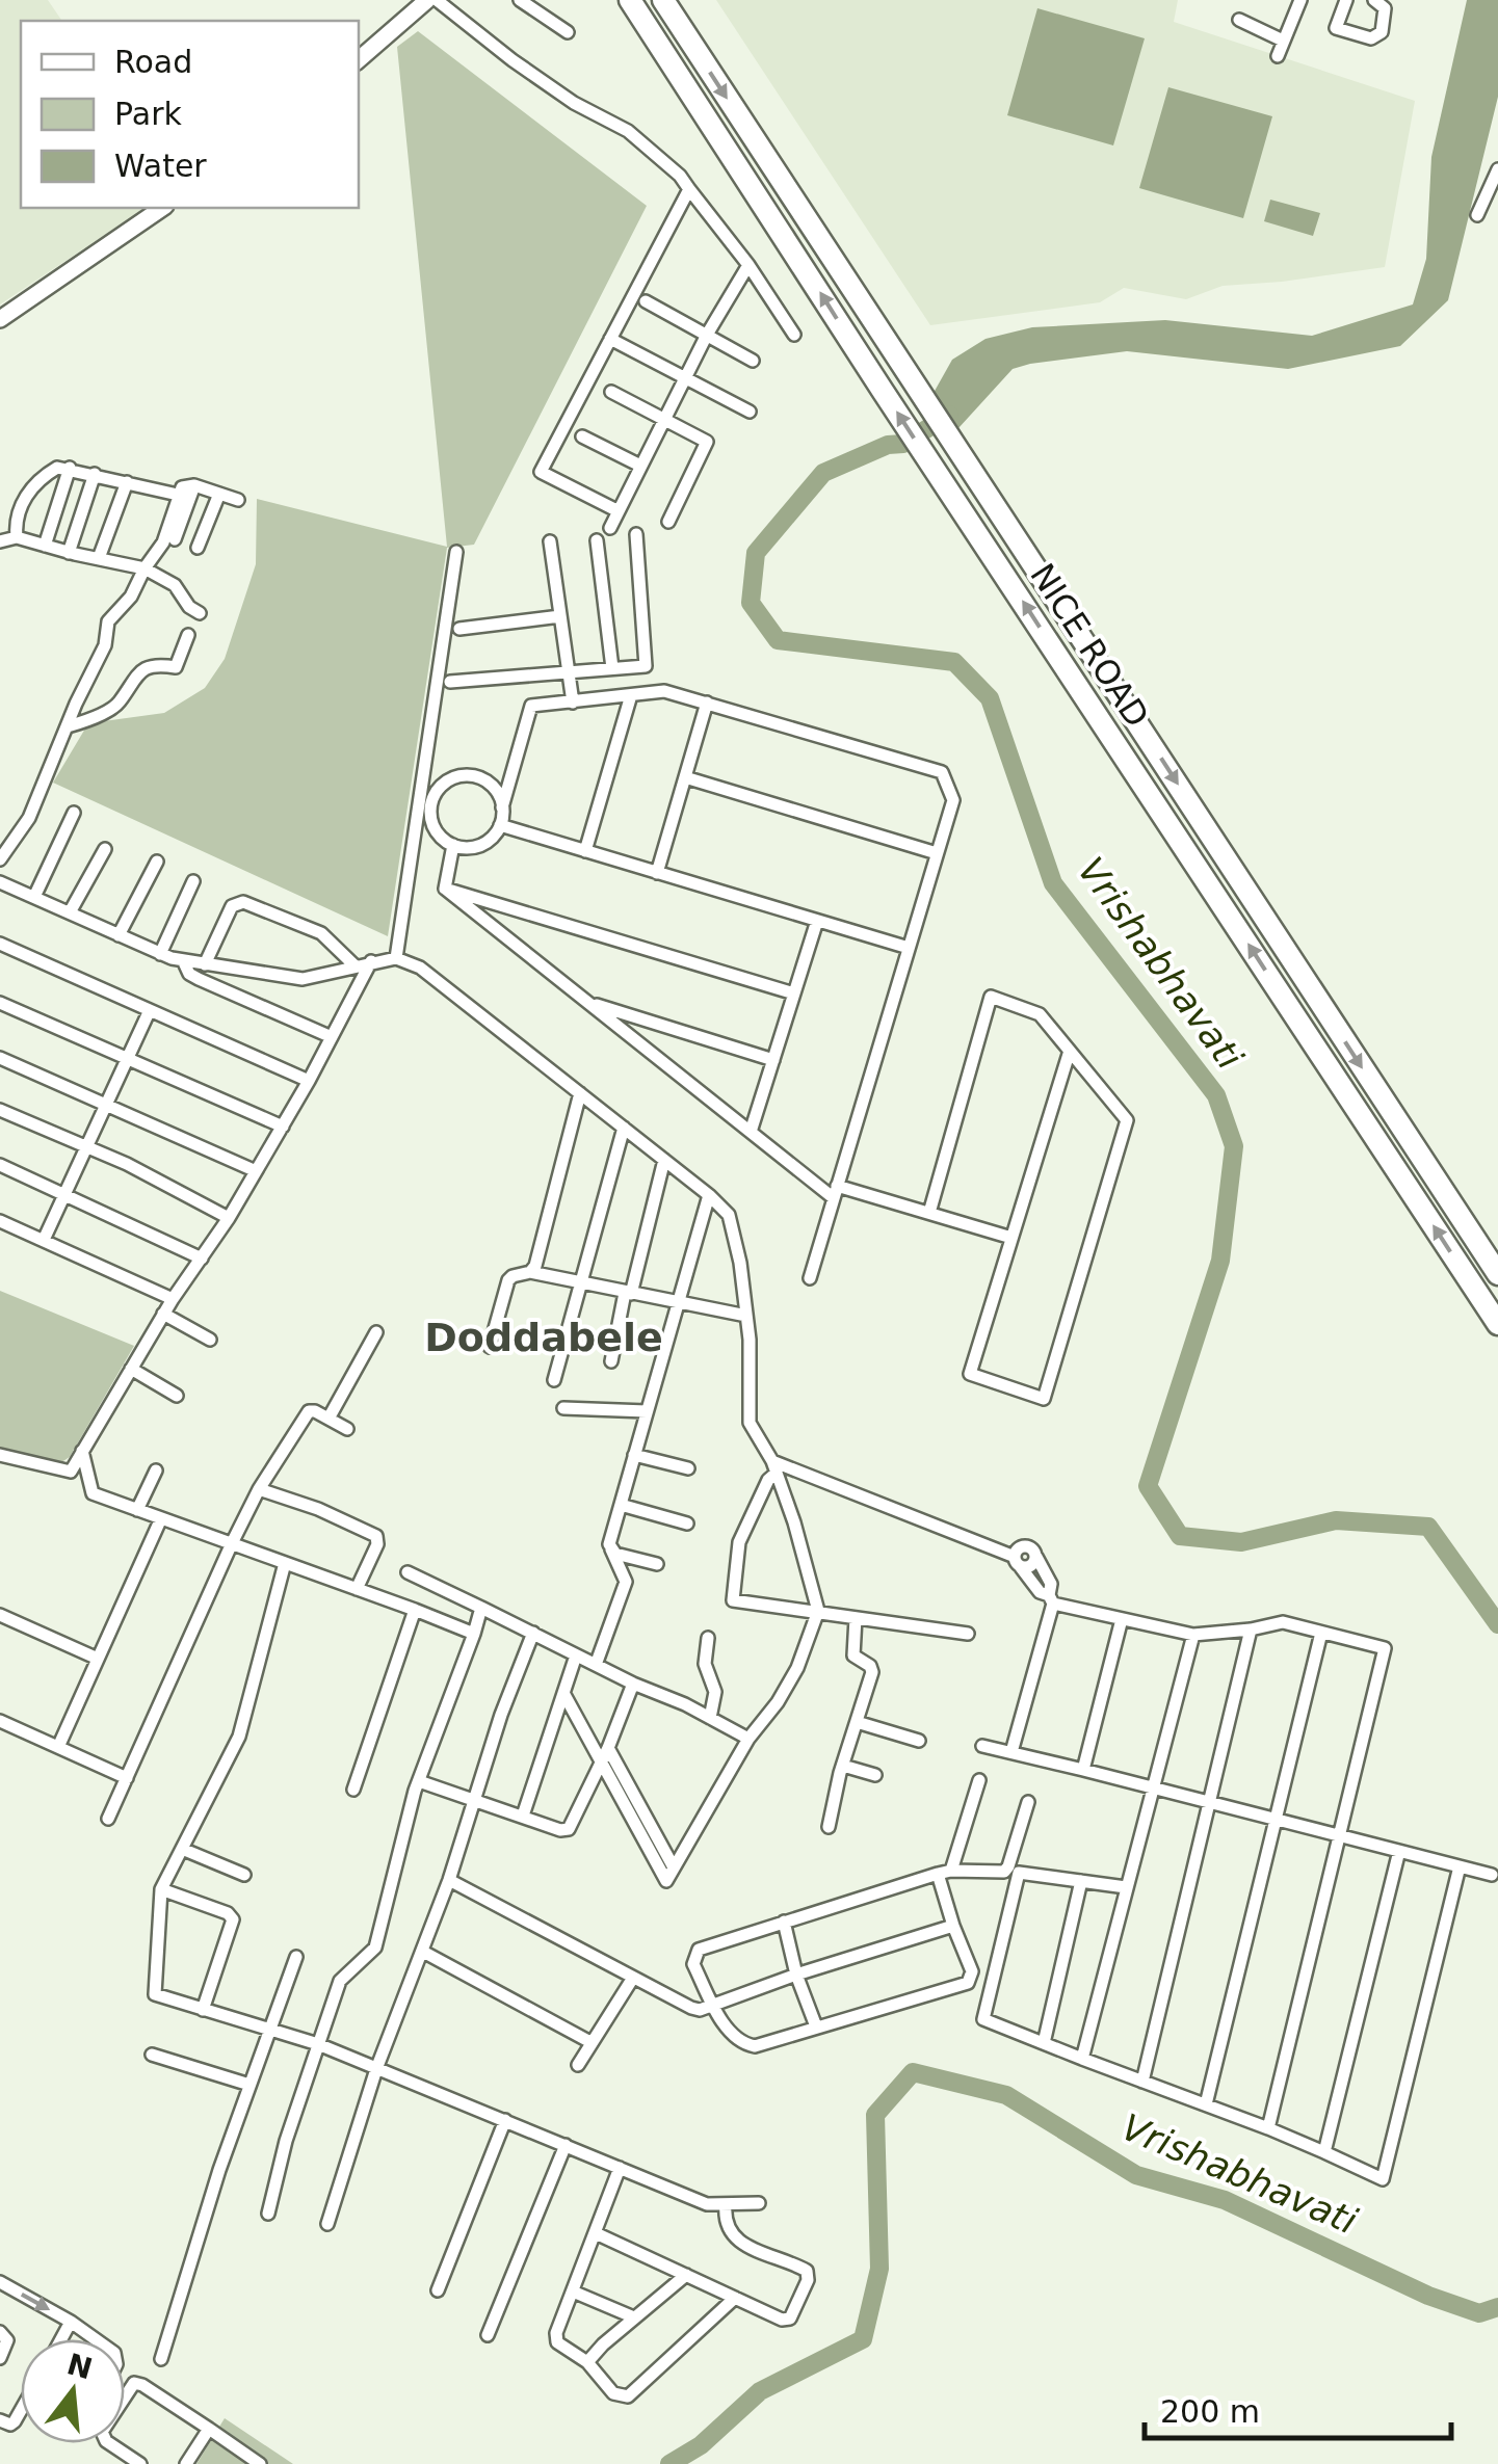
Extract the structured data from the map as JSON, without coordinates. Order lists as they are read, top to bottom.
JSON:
{
  "streets": {
    "highway": ["NICE ROAD"]
  },
  "districts": ["Doddabele"],
  "water": ["Vrishabhavati"],
  "legend": ["Road", "Park", "Water"],
  "scale_bar": "200 m",
  "north": "top"
}
